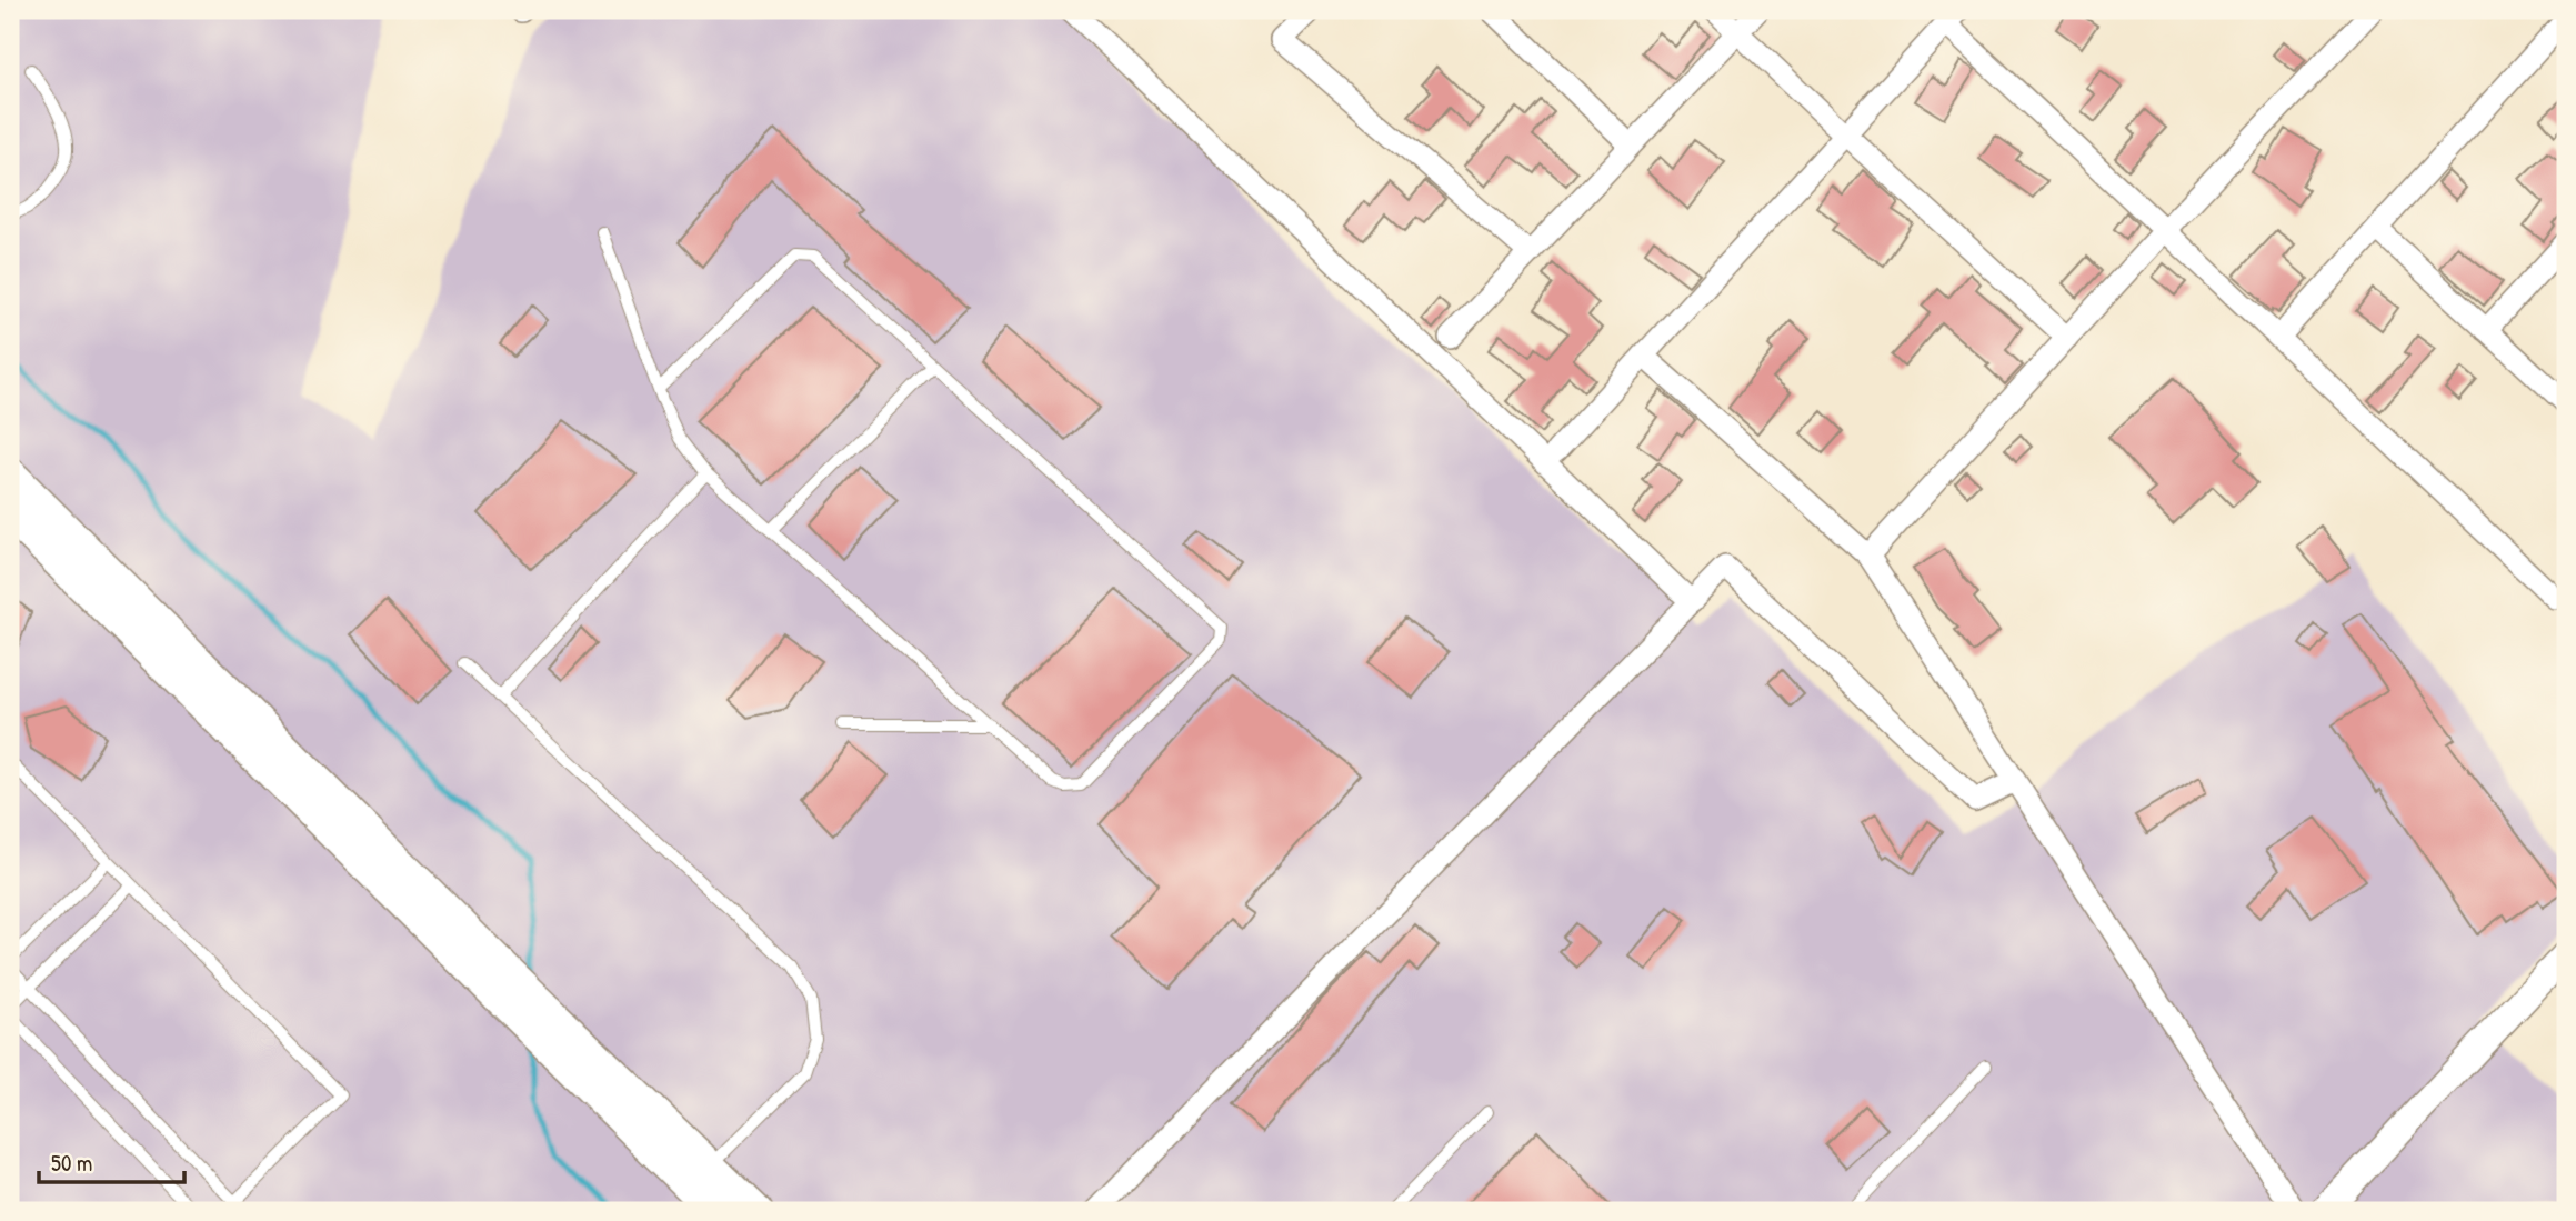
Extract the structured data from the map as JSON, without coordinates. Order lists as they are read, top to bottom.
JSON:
{
  "scale_bar": "50 m"
}
